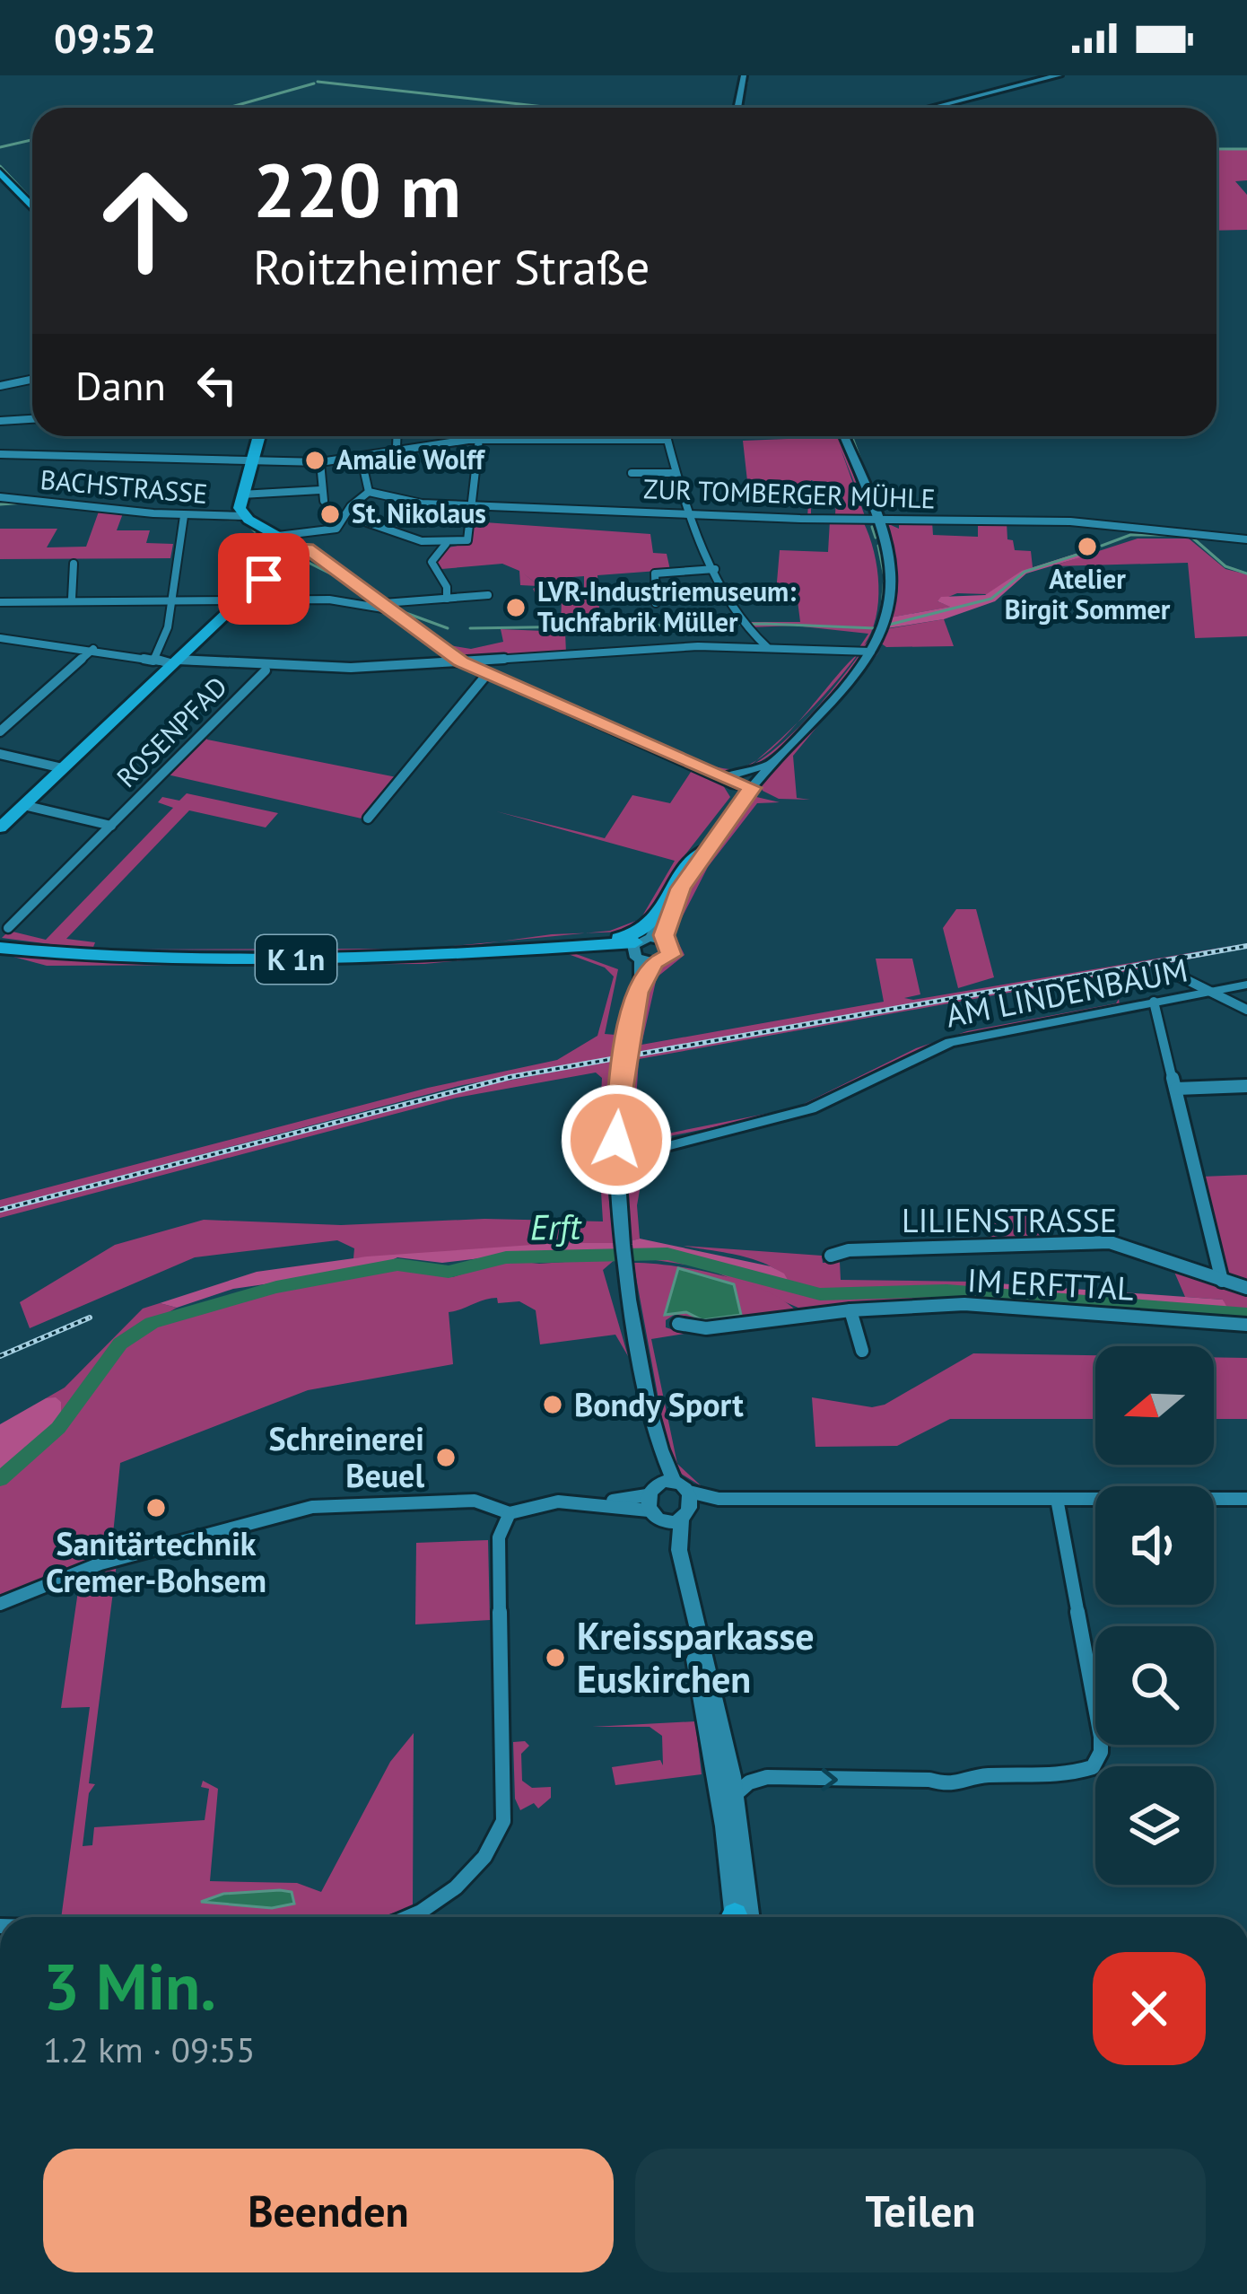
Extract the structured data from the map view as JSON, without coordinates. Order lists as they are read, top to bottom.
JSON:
{
  "streets": {
    "main road": ["K 1n"],
    "street": [
      "BACHSTRASSE",
      "ZUR TOMBERGER MÜHLE",
      "ROSENPFAD",
      "AM LINDENBAUM",
      "LILIENSTRASSE",
      "IM ERFTTAL"
    ]
  },
  "water": ["Erft"],
  "places": [
    "Amalie Wolff",
    "St. Nikolaus",
    "Atelier Birgit Sommer",
    "LVR-Industriemuseum: Tuchfabrik Müller",
    "Bondy Sport",
    "Schreinerei Beuel",
    "Sanitärtechnik Cremer-Bohsem",
    "Kreissparkasse Euskirchen"
  ],
  "north": "left",
  "page": {
    "status": "09:52",
    "turn": ["220 m", "Roitzheimer Straße"],
    "then": "Dann",
    "heading": ["3 Min.", "1.2 km · 09:55"],
    "buttons": ["Beenden", "Teilen"]
  }
}
